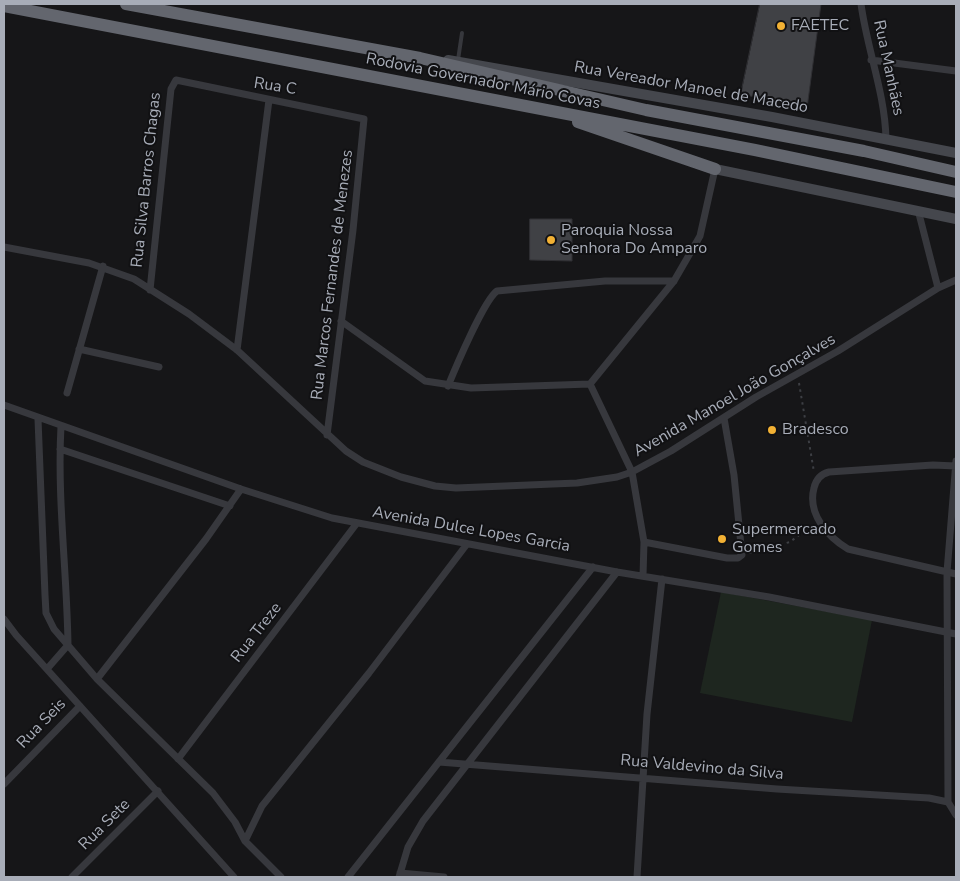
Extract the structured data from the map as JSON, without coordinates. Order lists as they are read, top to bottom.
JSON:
{
  "streets": {
    "highway": ["Rodovia Governador Mário Covas"],
    "street": [
      "Rua Manhães",
      "Rua C",
      "Rua Vereador Manoel de Macedo",
      "Rua Silva Barros Chagas",
      "Rua Marcos Fernandes de Menezes",
      "Avenida Manoel João Gonçalves",
      "Avenida Dulce Lopes Garcia",
      "Rua Treze",
      "Rua Seis",
      "Rua Valdevino da Silva",
      "Rua Sete"
    ]
  },
  "crossings": [
    ["Rua Manhães", "Rua Vereador Manoel de Macedo"],
    ["Rodovia Governador Mário Covas", "Rua Vereador Manoel de Macedo"],
    ["Rua C", "Rua Silva Barros Chagas"],
    ["Rua C", "Rua Marcos Fernandes de Menezes"],
    ["Rua Silva Barros Chagas", "Avenida Manoel João Gonçalves"],
    ["Rua Marcos Fernandes de Menezes", "Avenida Manoel João Gonçalves"],
    ["Avenida Dulce Lopes Garcia", "Rua Treze"]
  ],
  "places": [
    "FAETEC",
    "Paroquia Nossa Senhora Do Amparo",
    "Bradesco",
    "Supermercado Gomes"
  ]
}
